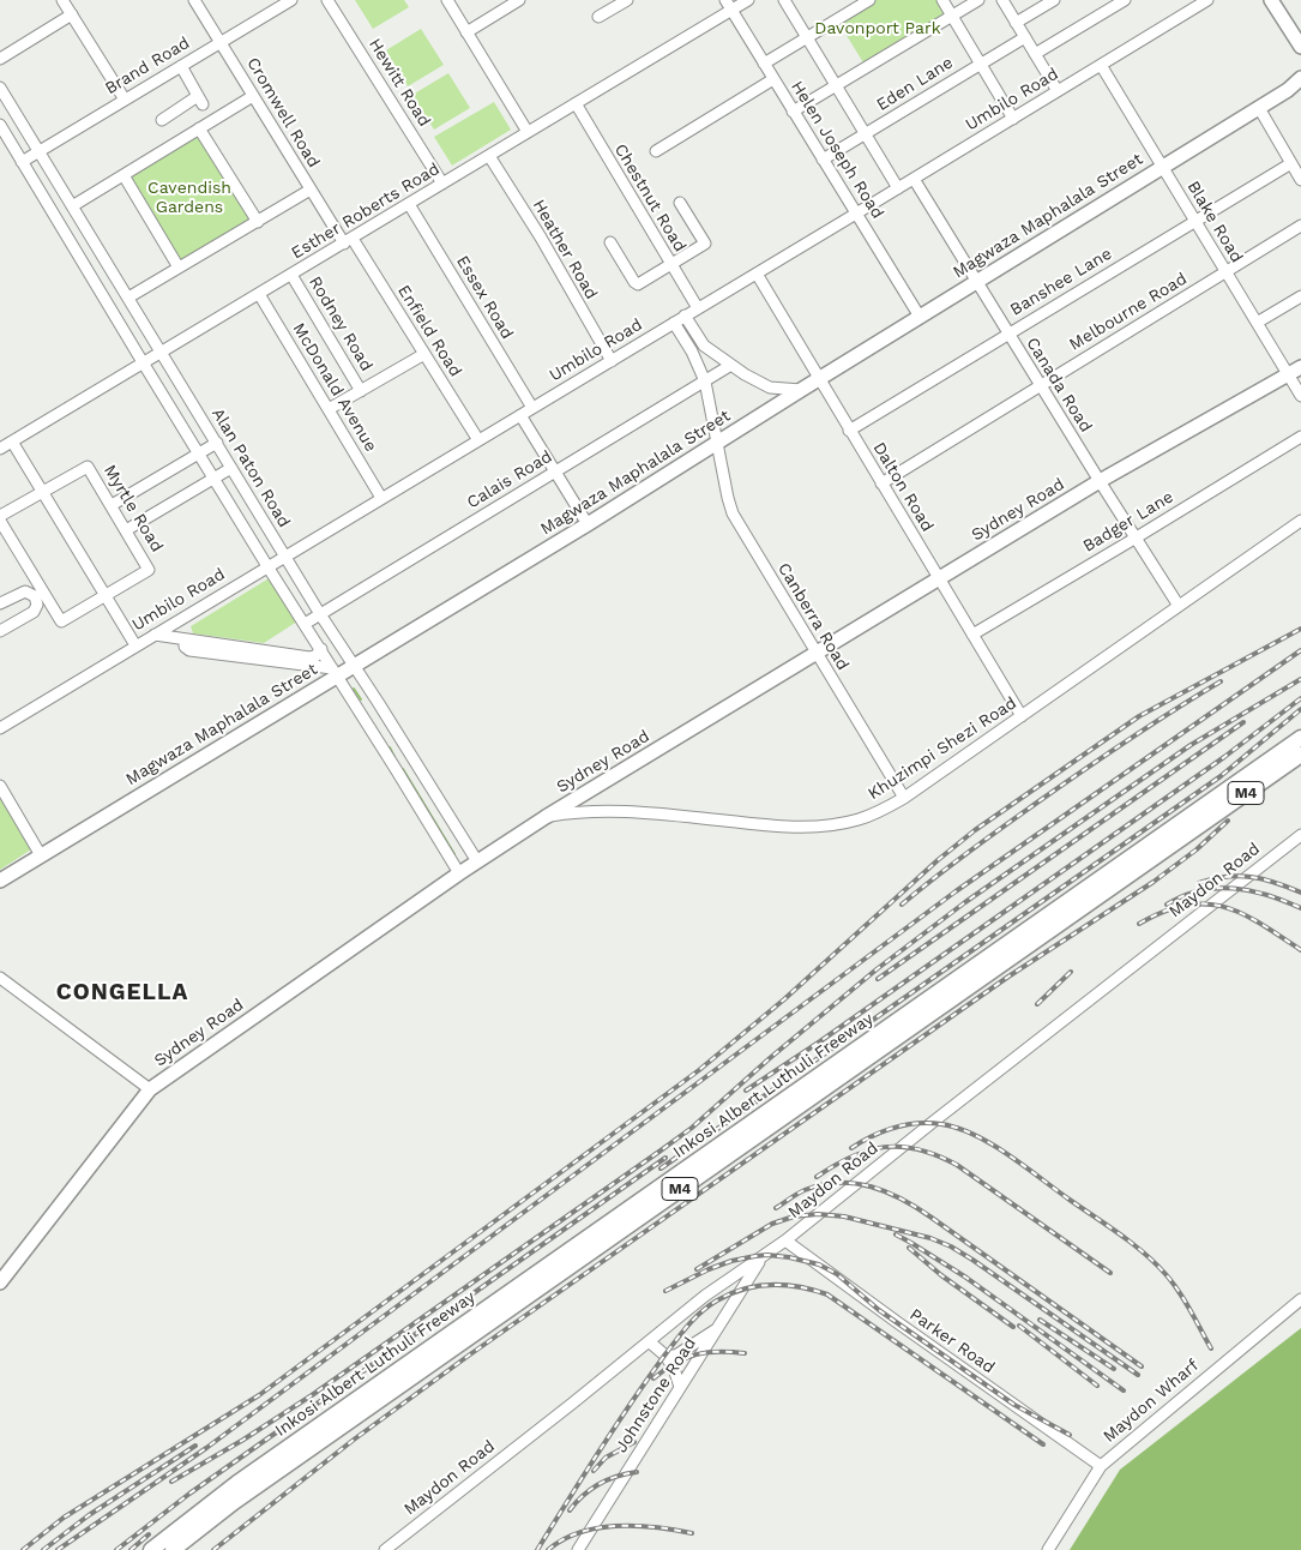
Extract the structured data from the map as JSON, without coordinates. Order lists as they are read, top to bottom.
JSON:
{
  "streets": {
    "highway": ["M4", "Inkosi Albert Luthuli Freeway"],
    "main road": ["Magwaza Maphalala Street", "Sydney Road"],
    "street": [
      "Brand Road",
      "Hewitt Road",
      "Eden Lane",
      "Umbilo Road",
      "Cromwell Road",
      "Helen Joseph Road",
      "Chestnut Road",
      "Esther Roberts Road",
      "Blake Road",
      "Heather Road",
      "Banshee Lane",
      "Essex Road",
      "Melbourne Road",
      "Rodney Road",
      "Enfield Road",
      "Canada Road",
      "McDonald Avenue",
      "Alan Paton Road",
      "Calais Road",
      "Dalton Road",
      "Myrtle Road",
      "Badger Lane",
      "Canberra Road",
      "Khuzimpi Shezi Road",
      "Maydon Road",
      "Parker Road",
      "Johnstone Road",
      "Maydon Wharf"
    ]
  },
  "crossings": [
    ["Brand Road", "Cromwell Road"],
    ["Brand Road", "Alan Paton Road"],
    ["Hewitt Road", "Esther Roberts Road"],
    ["Eden Lane", "Helen Joseph Road"],
    ["Umbilo Road", "Helen Joseph Road"],
    ["Umbilo Road", "Chestnut Road"],
    ["Umbilo Road", "Blake Road"],
    ["Umbilo Road", "Heather Road"],
    ["Umbilo Road", "Essex Road"],
    ["Umbilo Road", "Enfield Road"],
    ["Umbilo Road", "Canada Road"],
    ["Umbilo Road", "McDonald Avenue"],
    ["Umbilo Road", "Alan Paton Road"],
    ["Umbilo Road", "Dalton Road"],
    ["Umbilo Road", "Canberra Road"],
    ["Cromwell Road", "Esther Roberts Road"],
    ["Cromwell Road", "Enfield Road"],
    ["Helen Joseph Road", "Esther Roberts Road"],
    ["Helen Joseph Road", "Magwaza Maphalala Street"],
    ["Chestnut Road", "Esther Roberts Road"],
    ["Esther Roberts Road", "Heather Road"],
    ["Esther Roberts Road", "Essex Road"],
    ["Esther Roberts Road", "Rodney Road"],
    ["Esther Roberts Road", "Enfield Road"],
    ["Esther Roberts Road", "McDonald Avenue"],
    ["Esther Roberts Road", "Alan Paton Road"],
    ["Magwaza Maphalala Street", "Blake Road"],
    ["Magwaza Maphalala Street", "Canada Road"],
    ["Magwaza Maphalala Street", "Alan Paton Road"],
    ["Magwaza Maphalala Street", "Dalton Road"],
    ["Magwaza Maphalala Street", "Canberra Road"],
    ["Blake Road", "Banshee Lane"],
    ["Blake Road", "Melbourne Road"],
    ["Blake Road", "Sydney Road"],
    ["Banshee Lane", "Canada Road"],
    ["Banshee Lane", "Dalton Road"],
    ["Melbourne Road", "Canada Road"],
    ["Melbourne Road", "Dalton Road"],
    ["Canada Road", "Sydney Road"],
    ["Canada Road", "Badger Lane"],
    ["Canada Road", "Khuzimpi Shezi Road"],
    ["Alan Paton Road", "Calais Road"],
    ["Alan Paton Road", "Sydney Road"],
    ["Calais Road", "Canberra Road"],
    ["Dalton Road", "Sydney Road"],
    ["Dalton Road", "Badger Lane"],
    ["Dalton Road", "Khuzimpi Shezi Road"],
    ["Sydney Road", "Canberra Road"],
    ["Sydney Road", "Khuzimpi Shezi Road"],
    ["Canberra Road", "Khuzimpi Shezi Road"],
    ["Maydon Road", "Parker Road"],
    ["Maydon Road", "Johnstone Road"],
    ["Parker Road", "Maydon Wharf"]
  ],
  "districts": ["CONGELLA"],
  "parks": ["Davonport Park", "Cavendish Gardens"]
}
